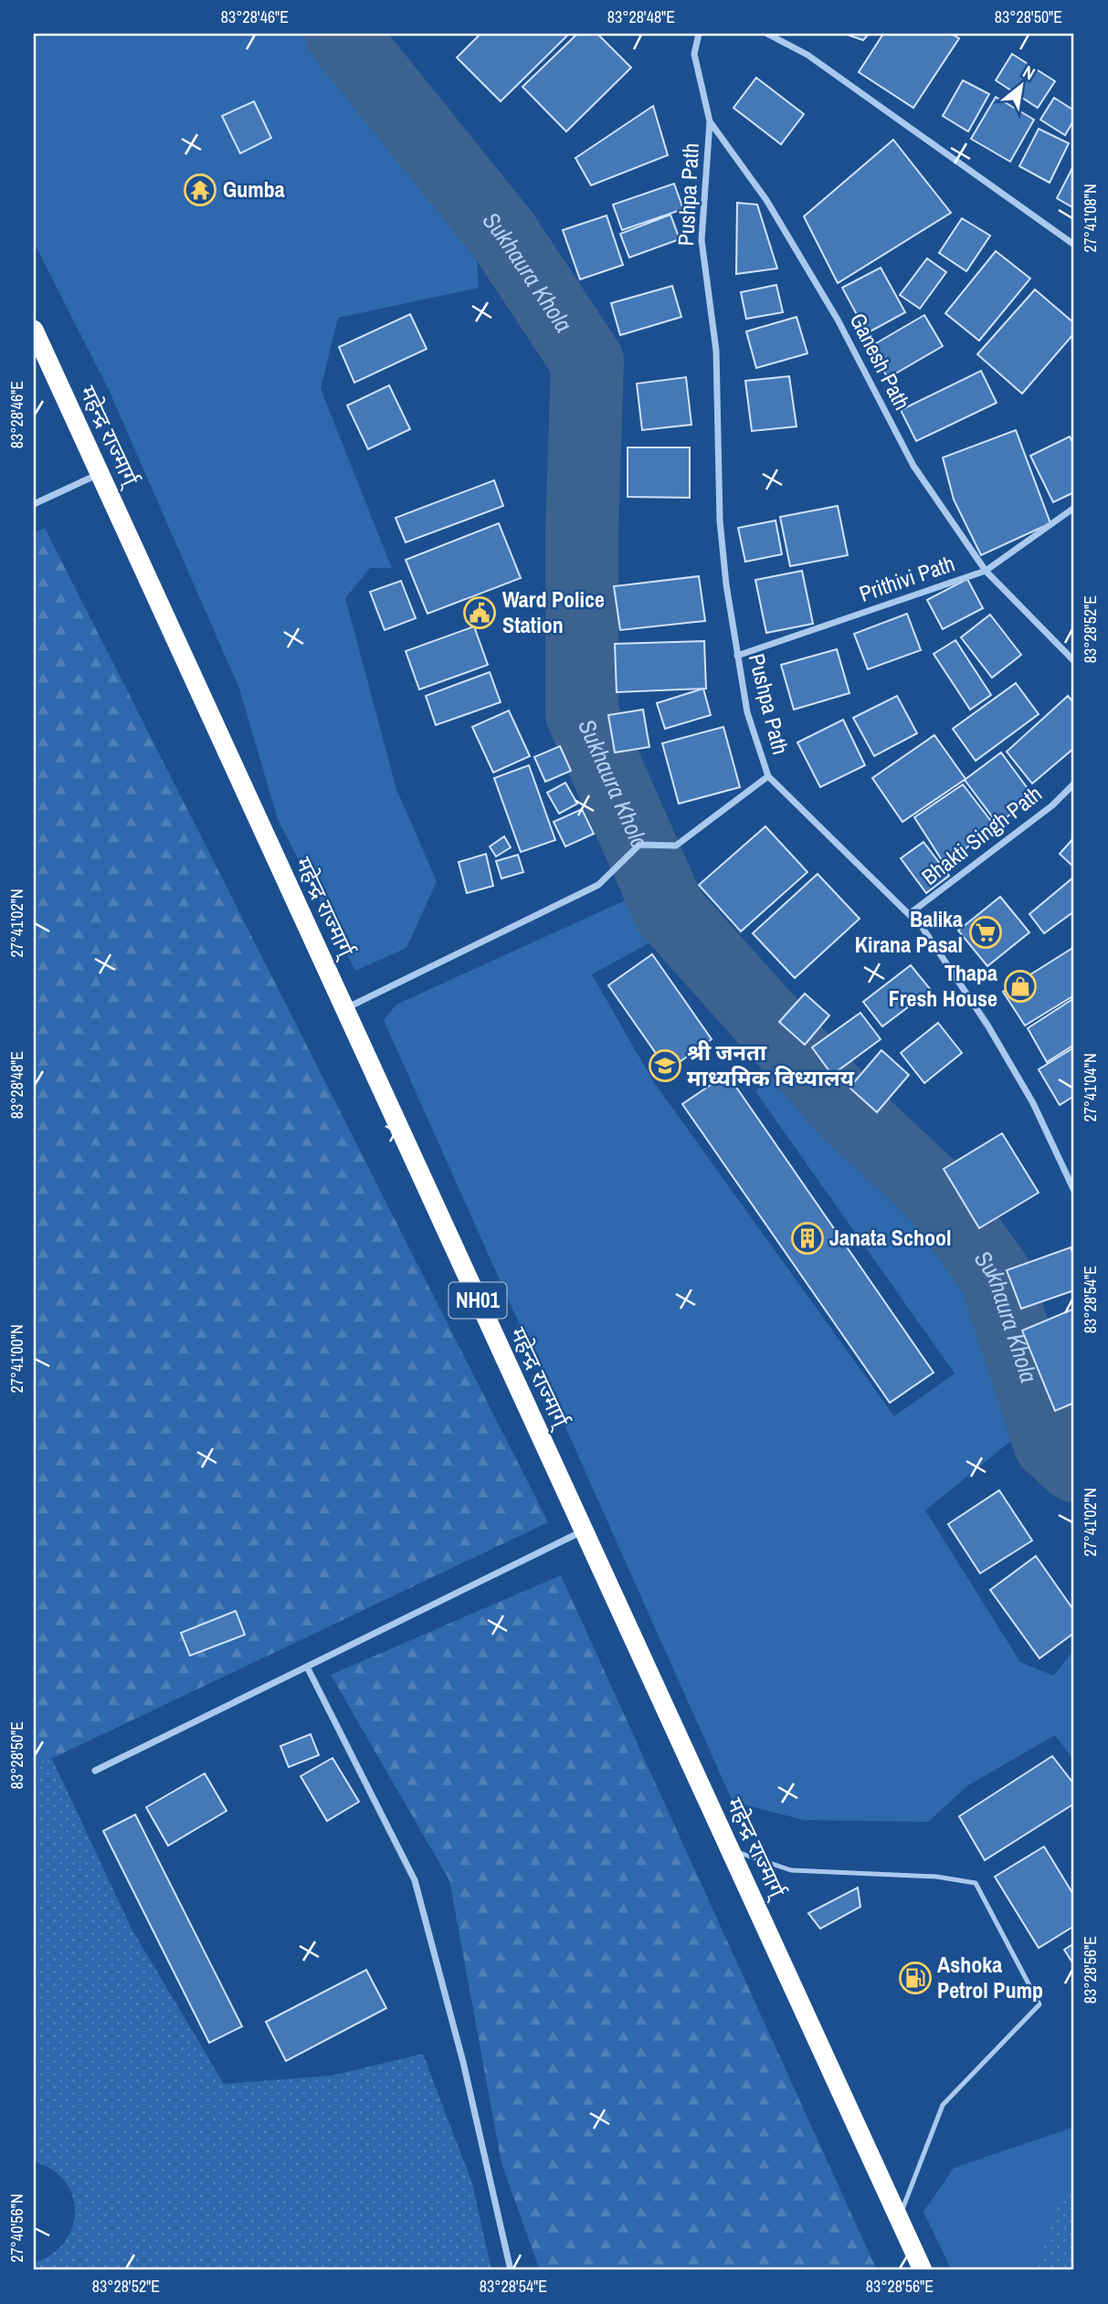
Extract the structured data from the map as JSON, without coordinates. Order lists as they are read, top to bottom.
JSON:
{
  "streets": {
    "highway": ["महेन्द्र राज्मार्ग्", "NH01"],
    "street": [
      "Pushpa Path",
      "Ganesh Path",
      "Prithivi Path",
      "Bhakti Singh Path"
    ]
  },
  "crossings": [
    ["Pushpa Path", "Ganesh Path"],
    ["Pushpa Path", "Prithivi Path"],
    ["Pushpa Path", "Bhakti Singh Path"],
    ["Ganesh Path", "Prithivi Path"]
  ],
  "water": ["Sukhaura Khola"],
  "places": {
    "temple": ["Gumba"],
    "public building": ["Ward Police Station"],
    "supermarket": ["Balika Kirana Pasal"],
    "shop": ["Thapa Fresh House"],
    "school or university": ["श्री जनता माध्यमिक विध्यालय"],
    "building": ["Janata School"],
    "fuel station": ["Ashoka Petrol Pump"]
  },
  "north": "top right",
  "coordinates": [
    "83°28'46\"E",
    "83°28'48\"E",
    "83°28'50\"E",
    "27°41'08\"N",
    "83°28'52\"E",
    "27°41'02\"N",
    "27°41'04\"N",
    "83°28'54\"E",
    "27°41'00\"N",
    "83°28'56\"E",
    "27°40'56\"N"
  ]
}
